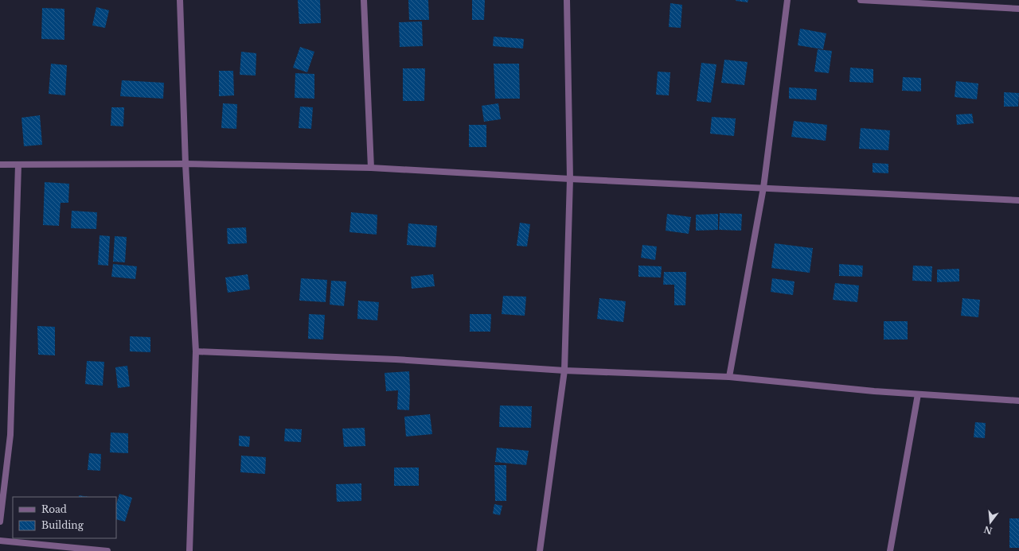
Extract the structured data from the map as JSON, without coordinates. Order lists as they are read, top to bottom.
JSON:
{
  "legend": ["Road", "Building"],
  "north": "bottom"
}
